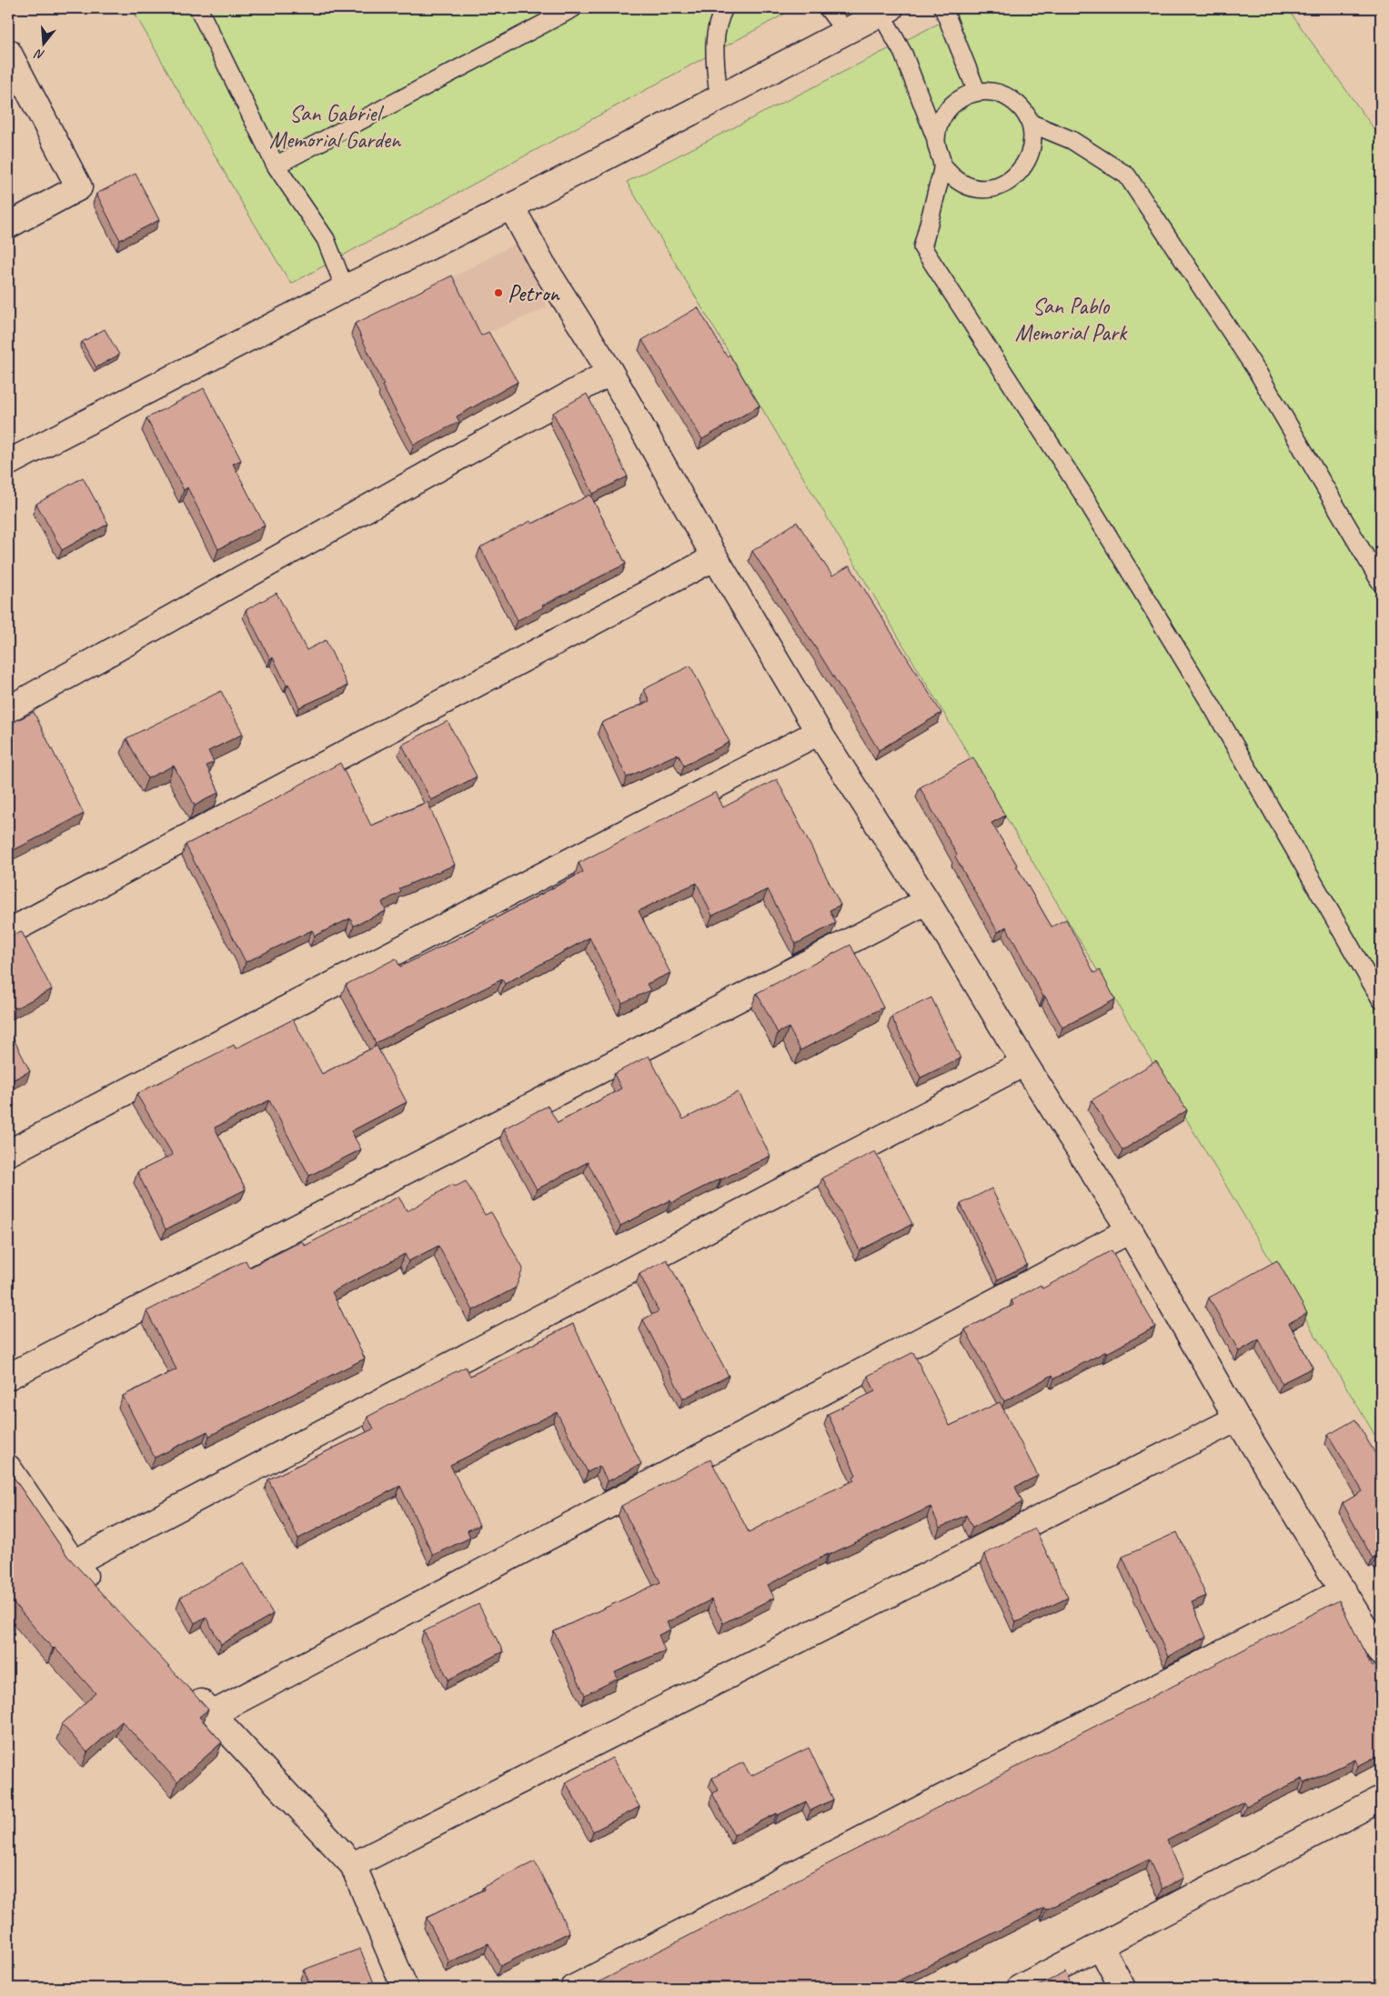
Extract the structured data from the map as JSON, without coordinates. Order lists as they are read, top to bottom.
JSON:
{
  "parks": ["San Gabriel Memorial Garden", "San Pablo Memorial Park"],
  "places": ["Petron"],
  "north": "bottom"
}
